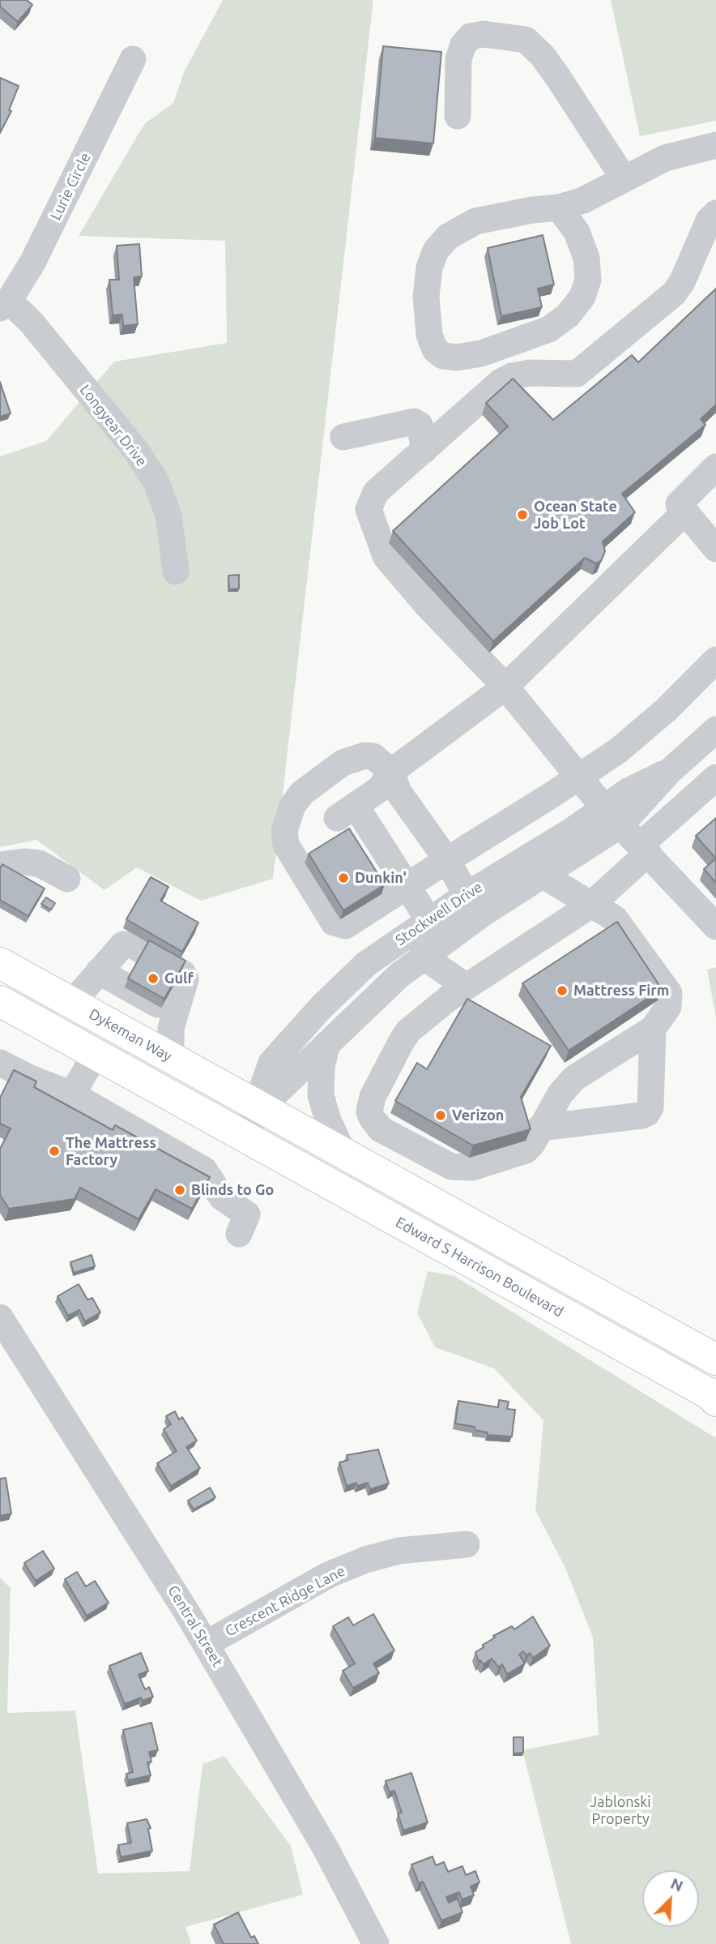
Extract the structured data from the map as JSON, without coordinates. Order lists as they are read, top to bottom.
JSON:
{
  "streets": {
    "main road": ["Dykeman Way", "Edward S Harrison Boulevard"],
    "street": [
      "Lurie Circle",
      "Longyear Drive",
      "Stockwell Drive",
      "Crescent Ridge Lane",
      "Central Street"
    ]
  },
  "crossings": [
    ["Lurie Circle", "Longyear Drive"],
    ["Stockwell Drive", "Dykeman Way"],
    ["Stockwell Drive", "Edward S Harrison Boulevard"],
    ["Crescent Ridge Lane", "Central Street"]
  ],
  "parks": ["Jablonski Property"],
  "places": [
    "Ocean State Job Lot",
    "Dunkin'",
    "Gulf",
    "Mattress Firm",
    "Verizon",
    "The Mattress Factory",
    "Blinds to Go"
  ],
  "north": "top right"
}
